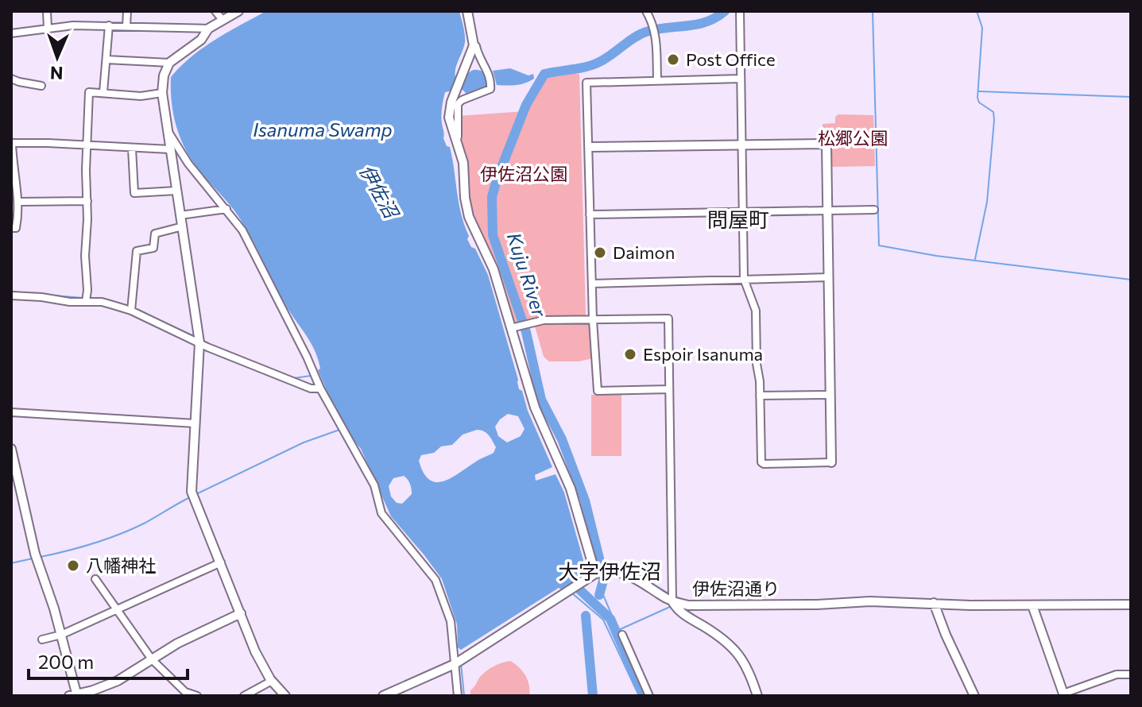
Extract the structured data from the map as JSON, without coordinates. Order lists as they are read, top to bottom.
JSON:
{
  "streets": {
    "street": ["伊佐沼通り"]
  },
  "districts": ["問屋町", "大字伊佐沼"],
  "water": ["Isanuma Swamp", "伊佐沼", "Kuju River"],
  "parks": ["松郷公園", "伊佐沼公園"],
  "places": [
    "Post Office",
    "Daimon",
    "Espoir Isanuma",
    "八幡神社"
  ],
  "scale_bar": "200 m",
  "north": "bottom"
}
